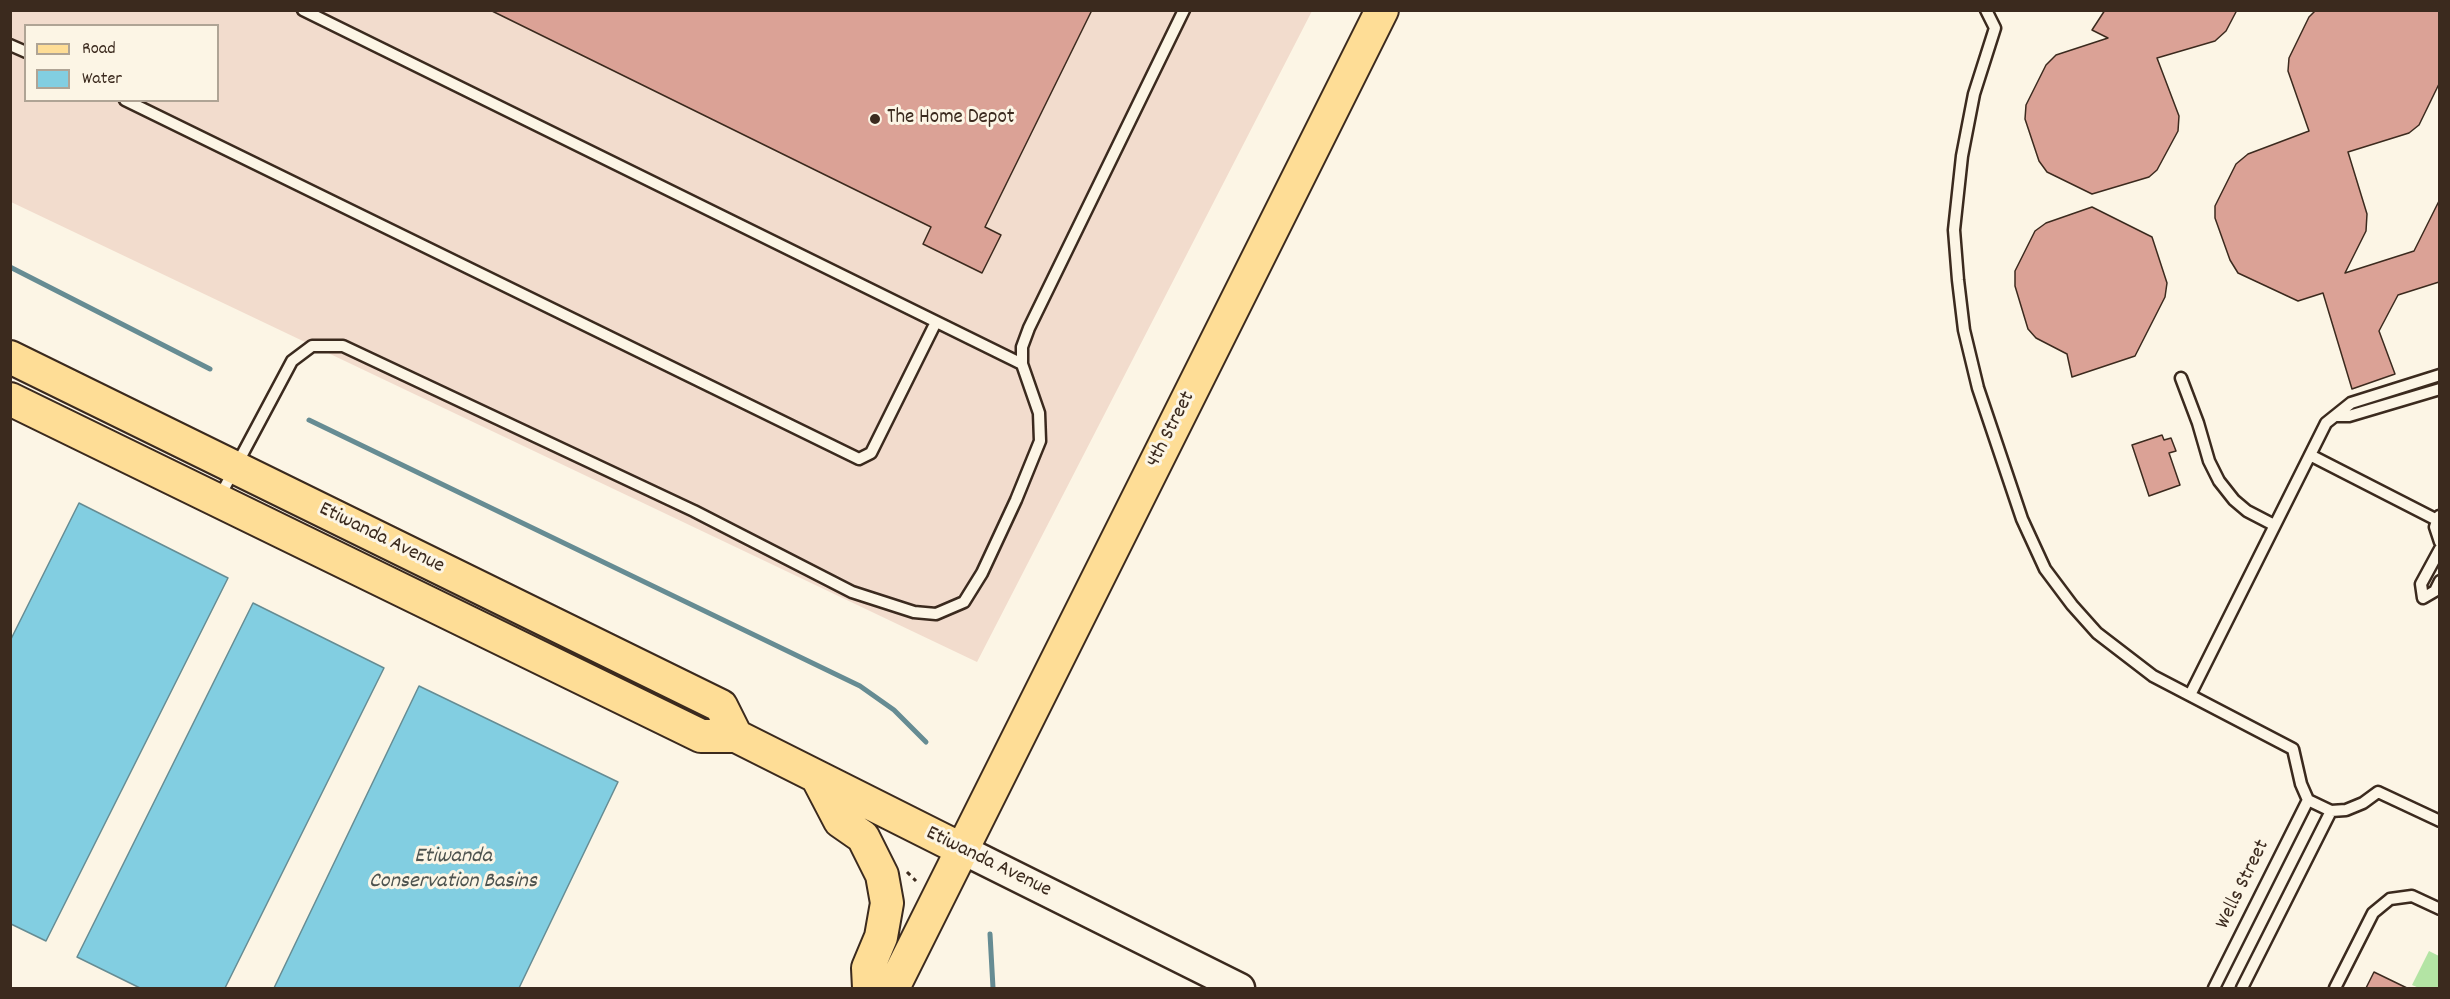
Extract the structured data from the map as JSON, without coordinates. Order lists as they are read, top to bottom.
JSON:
{
  "streets": {
    "main road": ["4th Street", "Etiwanda Avenue"],
    "lane": ["Wells Street"]
  },
  "crossings": [
    ["4th Street", "Etiwanda Avenue"]
  ],
  "water": ["Etiwanda Conservation Basins"],
  "places": ["The Home Depot"],
  "legend": ["Road", "Water"]
}
